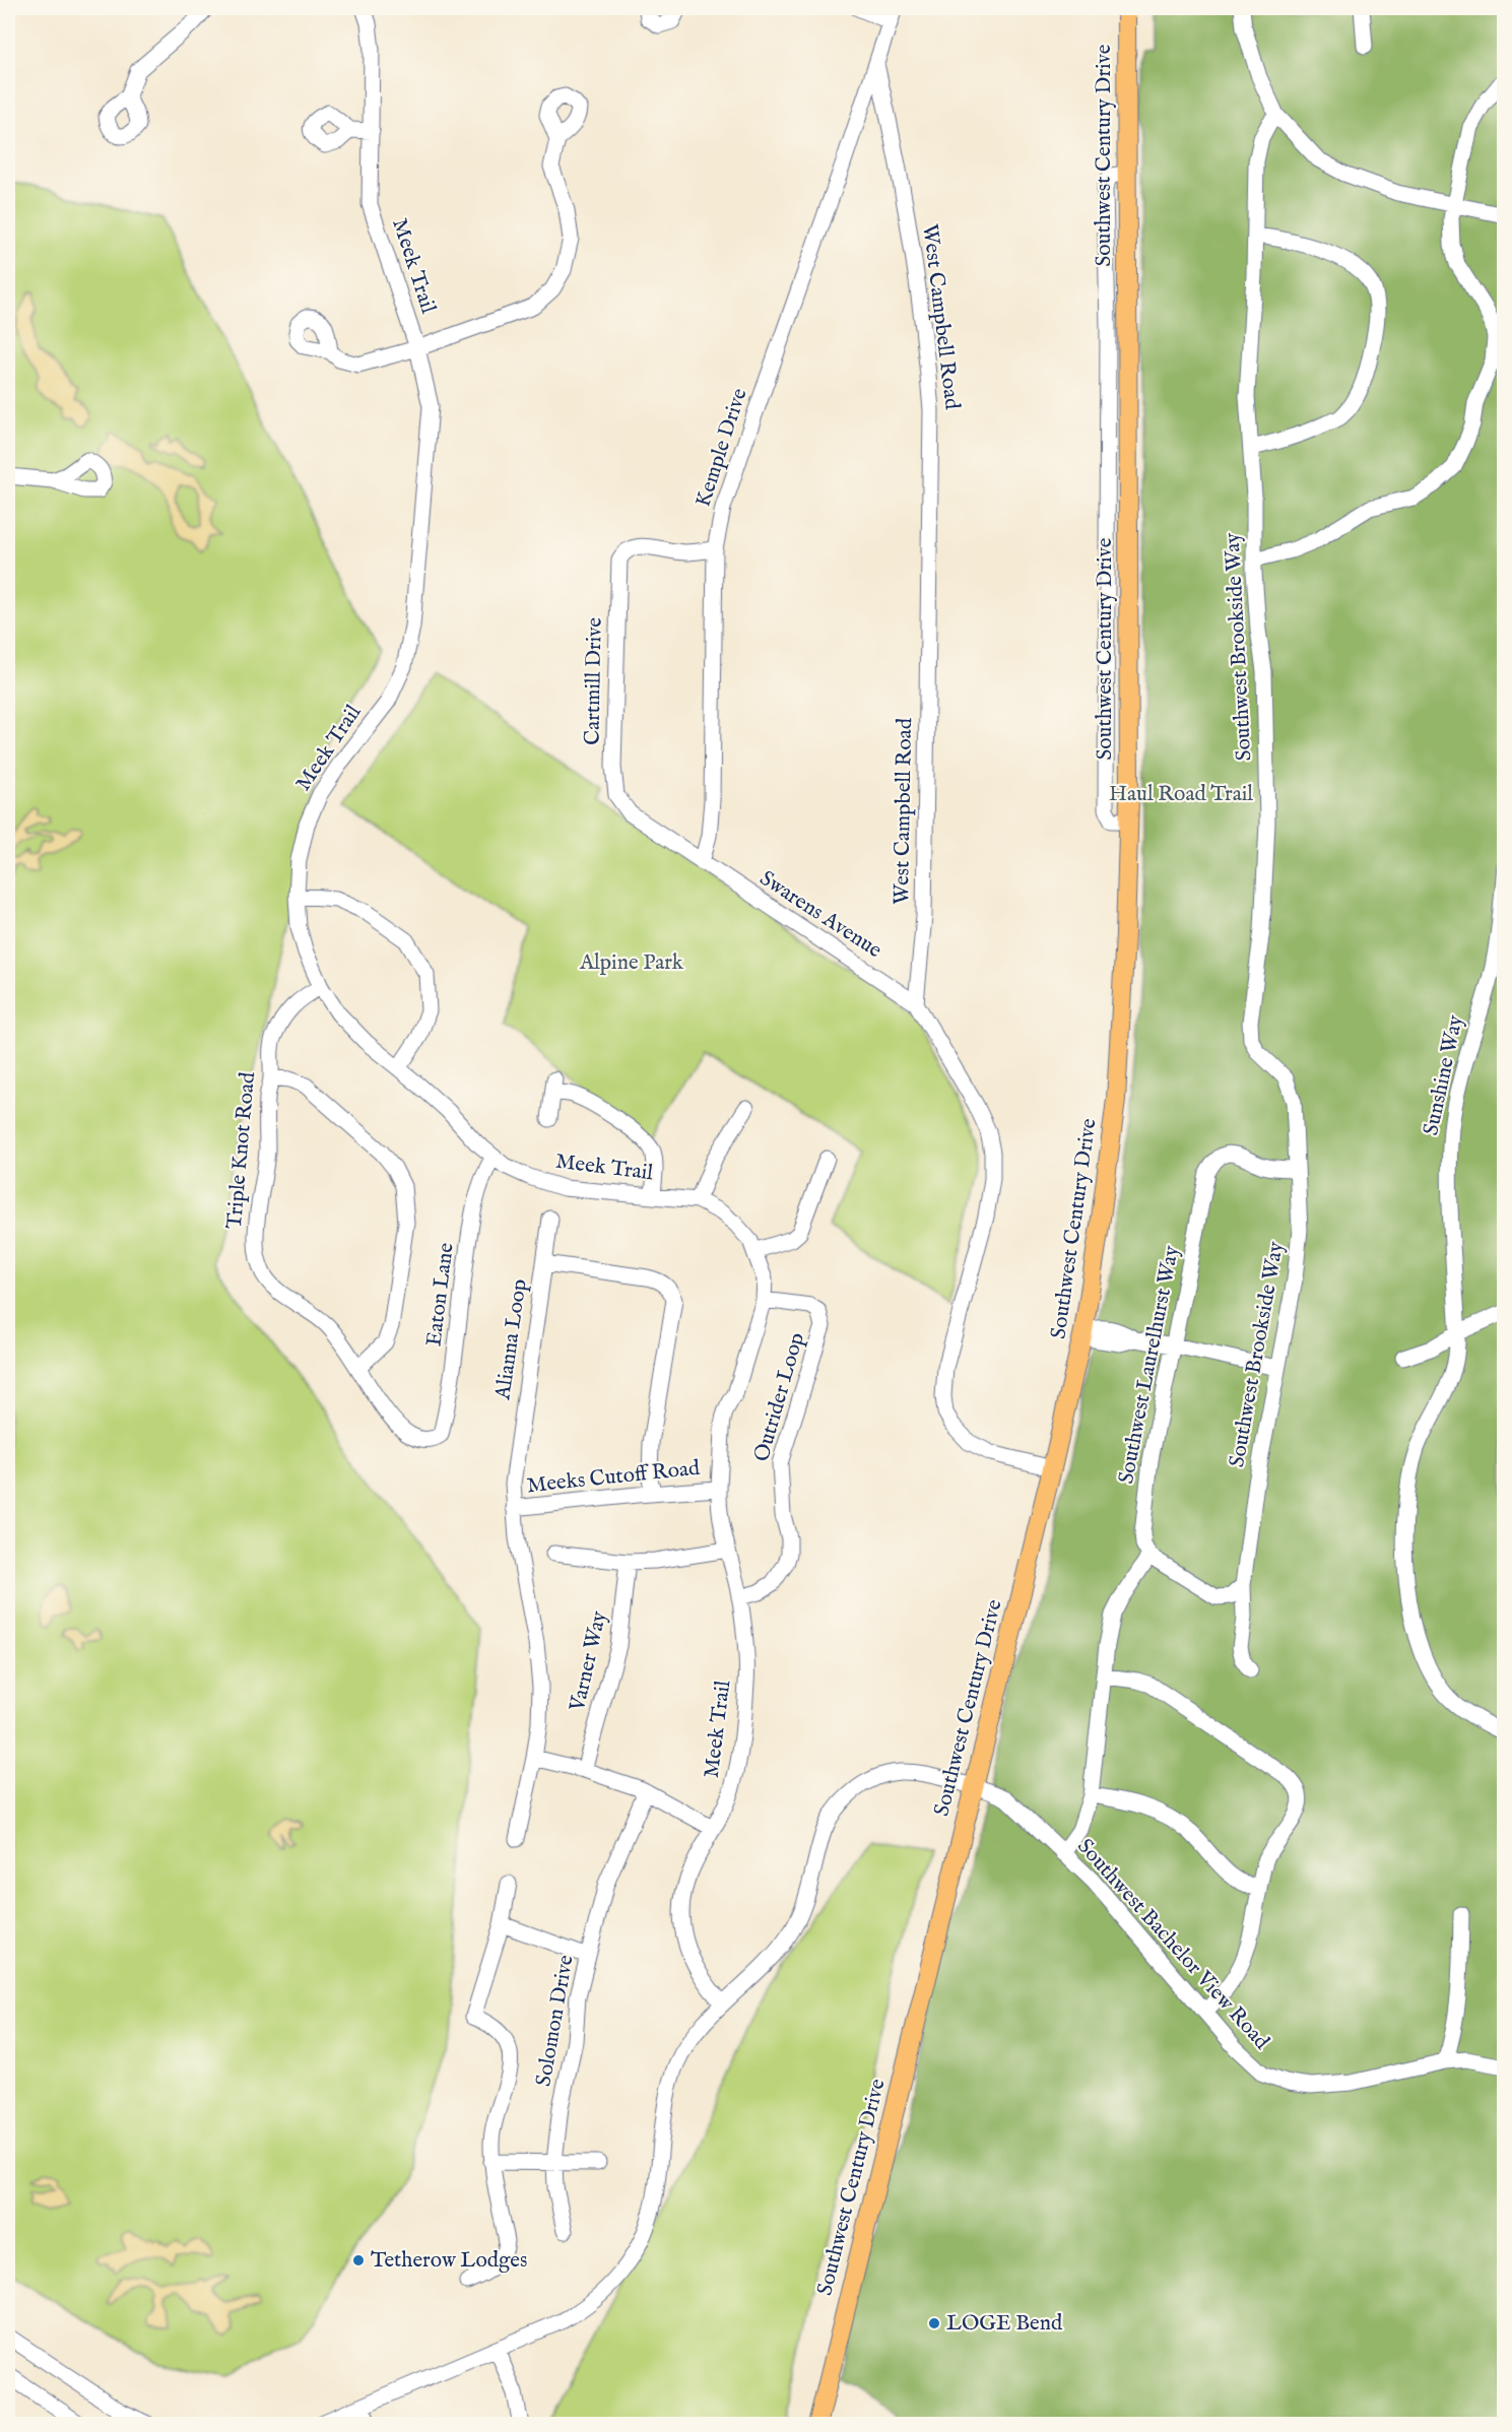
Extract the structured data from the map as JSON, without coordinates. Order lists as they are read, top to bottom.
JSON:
{
  "streets": {
    "main road": ["Southwest Century Drive"],
    "street": [
      "Meek Trail",
      "West Campbell Road",
      "Kemple Drive",
      "Southwest Brookside Way",
      "Cartmill Drive",
      "Swarens Avenue",
      "Sunshine Way",
      "Triple Knot Road",
      "Eaton Lane",
      "Alianna Loop",
      "Southwest Laurelhurst Way",
      "Outrider Loop",
      "Meeks Cutoff Road",
      "Varner Way",
      "Southwest Bachelor View Road",
      "Solomon Drive"
    ]
  },
  "crossings": [
    ["Southwest Century Drive", "Southwest Bachelor View Road"],
    ["Meek Trail", "Triple Knot Road"],
    ["Meek Trail", "Eaton Lane"],
    ["Meek Trail", "Outrider Loop"],
    ["Meek Trail", "Meeks Cutoff Road"],
    ["Meek Trail", "Southwest Bachelor View Road"],
    ["West Campbell Road", "Kemple Drive"],
    ["West Campbell Road", "Swarens Avenue"],
    ["Kemple Drive", "Cartmill Drive"],
    ["Kemple Drive", "Swarens Avenue"],
    ["Southwest Brookside Way", "Southwest Laurelhurst Way"],
    ["Cartmill Drive", "Swarens Avenue"],
    ["Triple Knot Road", "Eaton Lane"],
    ["Alianna Loop", "Meeks Cutoff Road"]
  ],
  "parks": ["Haul Road Trail", "Alpine Park"],
  "places": ["Tetherow Lodges", "LOGE Bend"]
}
